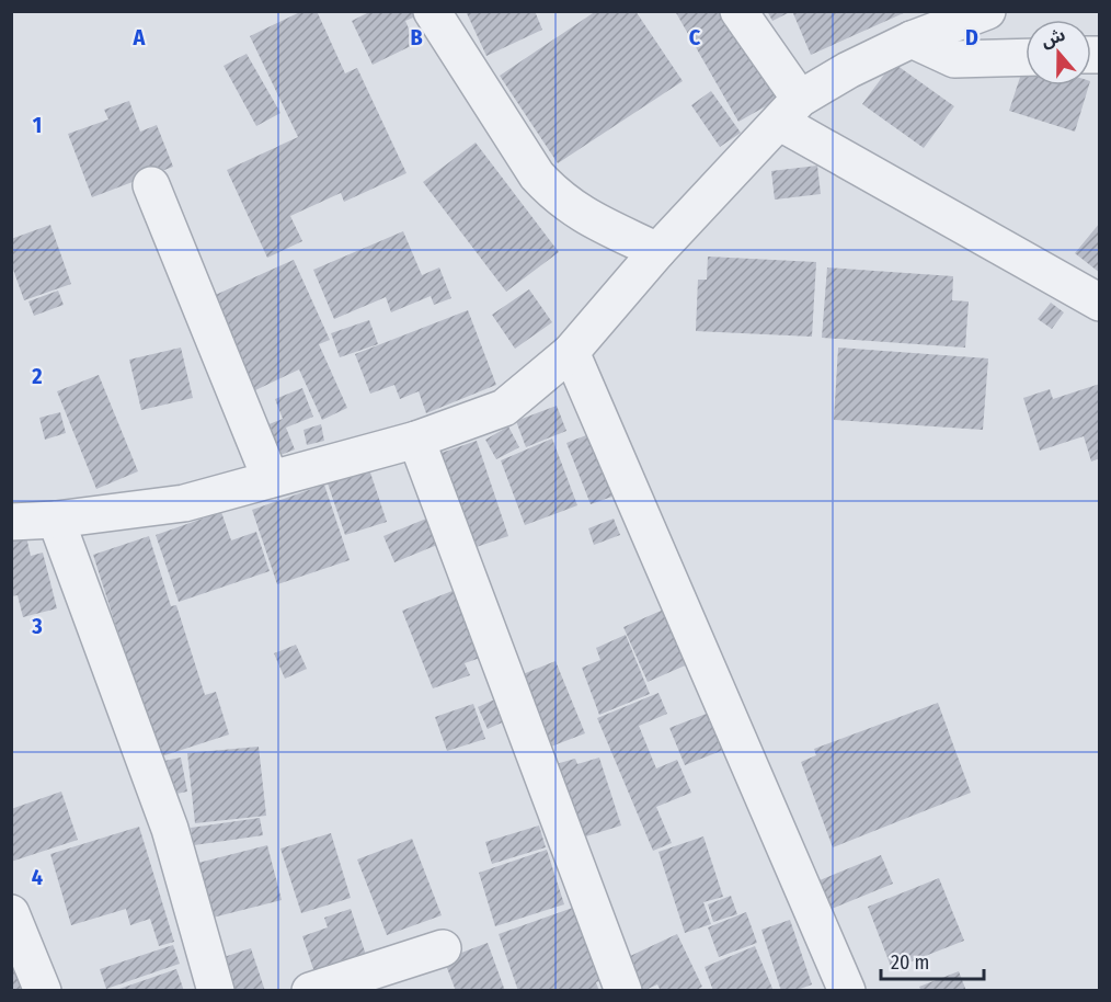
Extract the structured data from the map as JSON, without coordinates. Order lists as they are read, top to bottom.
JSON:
{
  "scale_bar": "20 m",
  "north": "top",
  "grid": {
    "columns": [
      "A",
      "B",
      "C",
      "D"
    ],
    "rows": [
      "1",
      "2",
      "3",
      "4"
    ]
  }
}
